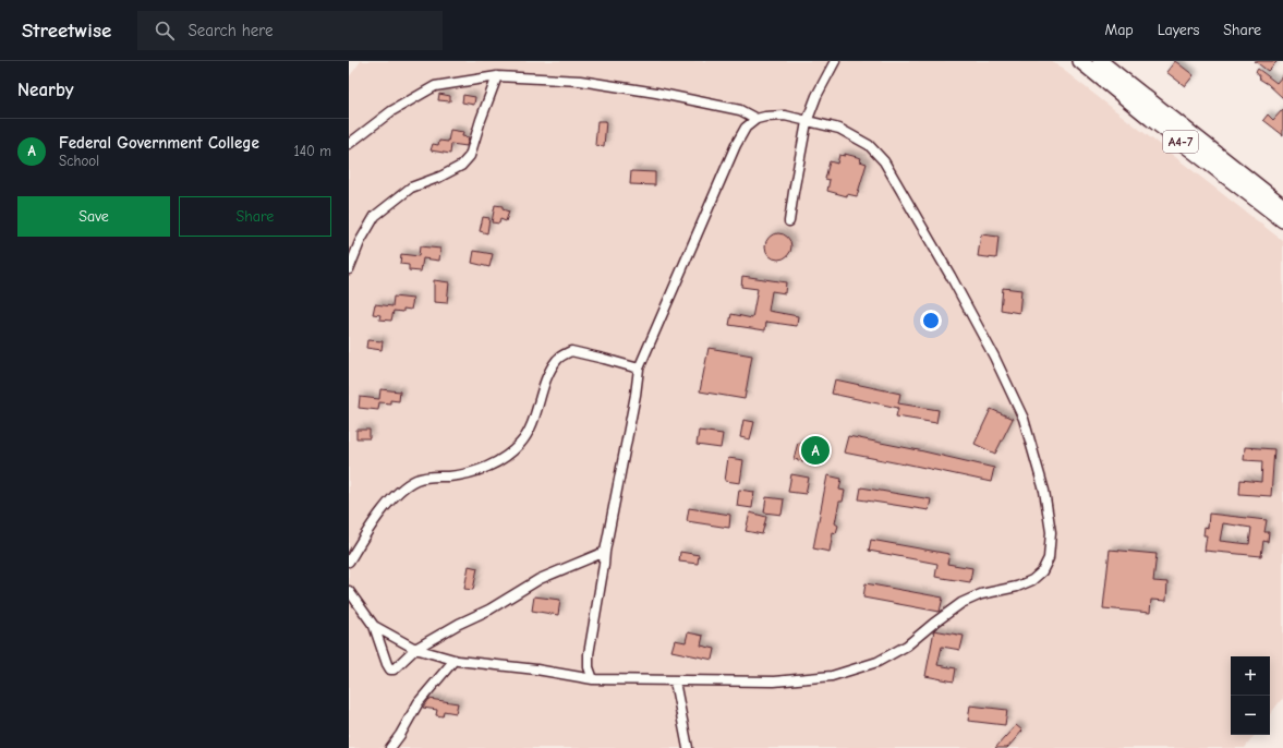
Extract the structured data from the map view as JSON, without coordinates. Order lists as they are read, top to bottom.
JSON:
{
  "streets": {
    "highway": ["A4-7"]
  },
  "page": {
    "header": "Streetwise",
    "search": "Search here",
    "nav": ["Map", "Layers", "Share"],
    "heading": "Nearby",
    "list": [
      {
        "mark": "A",
        "name": "Federal Government College",
        "note": "School",
        "value": "140 m"
      }
    ],
    "buttons": ["Save", "Share"],
    "pins": "A",
    "map_buttons": ["+", "−"]
  }
}
